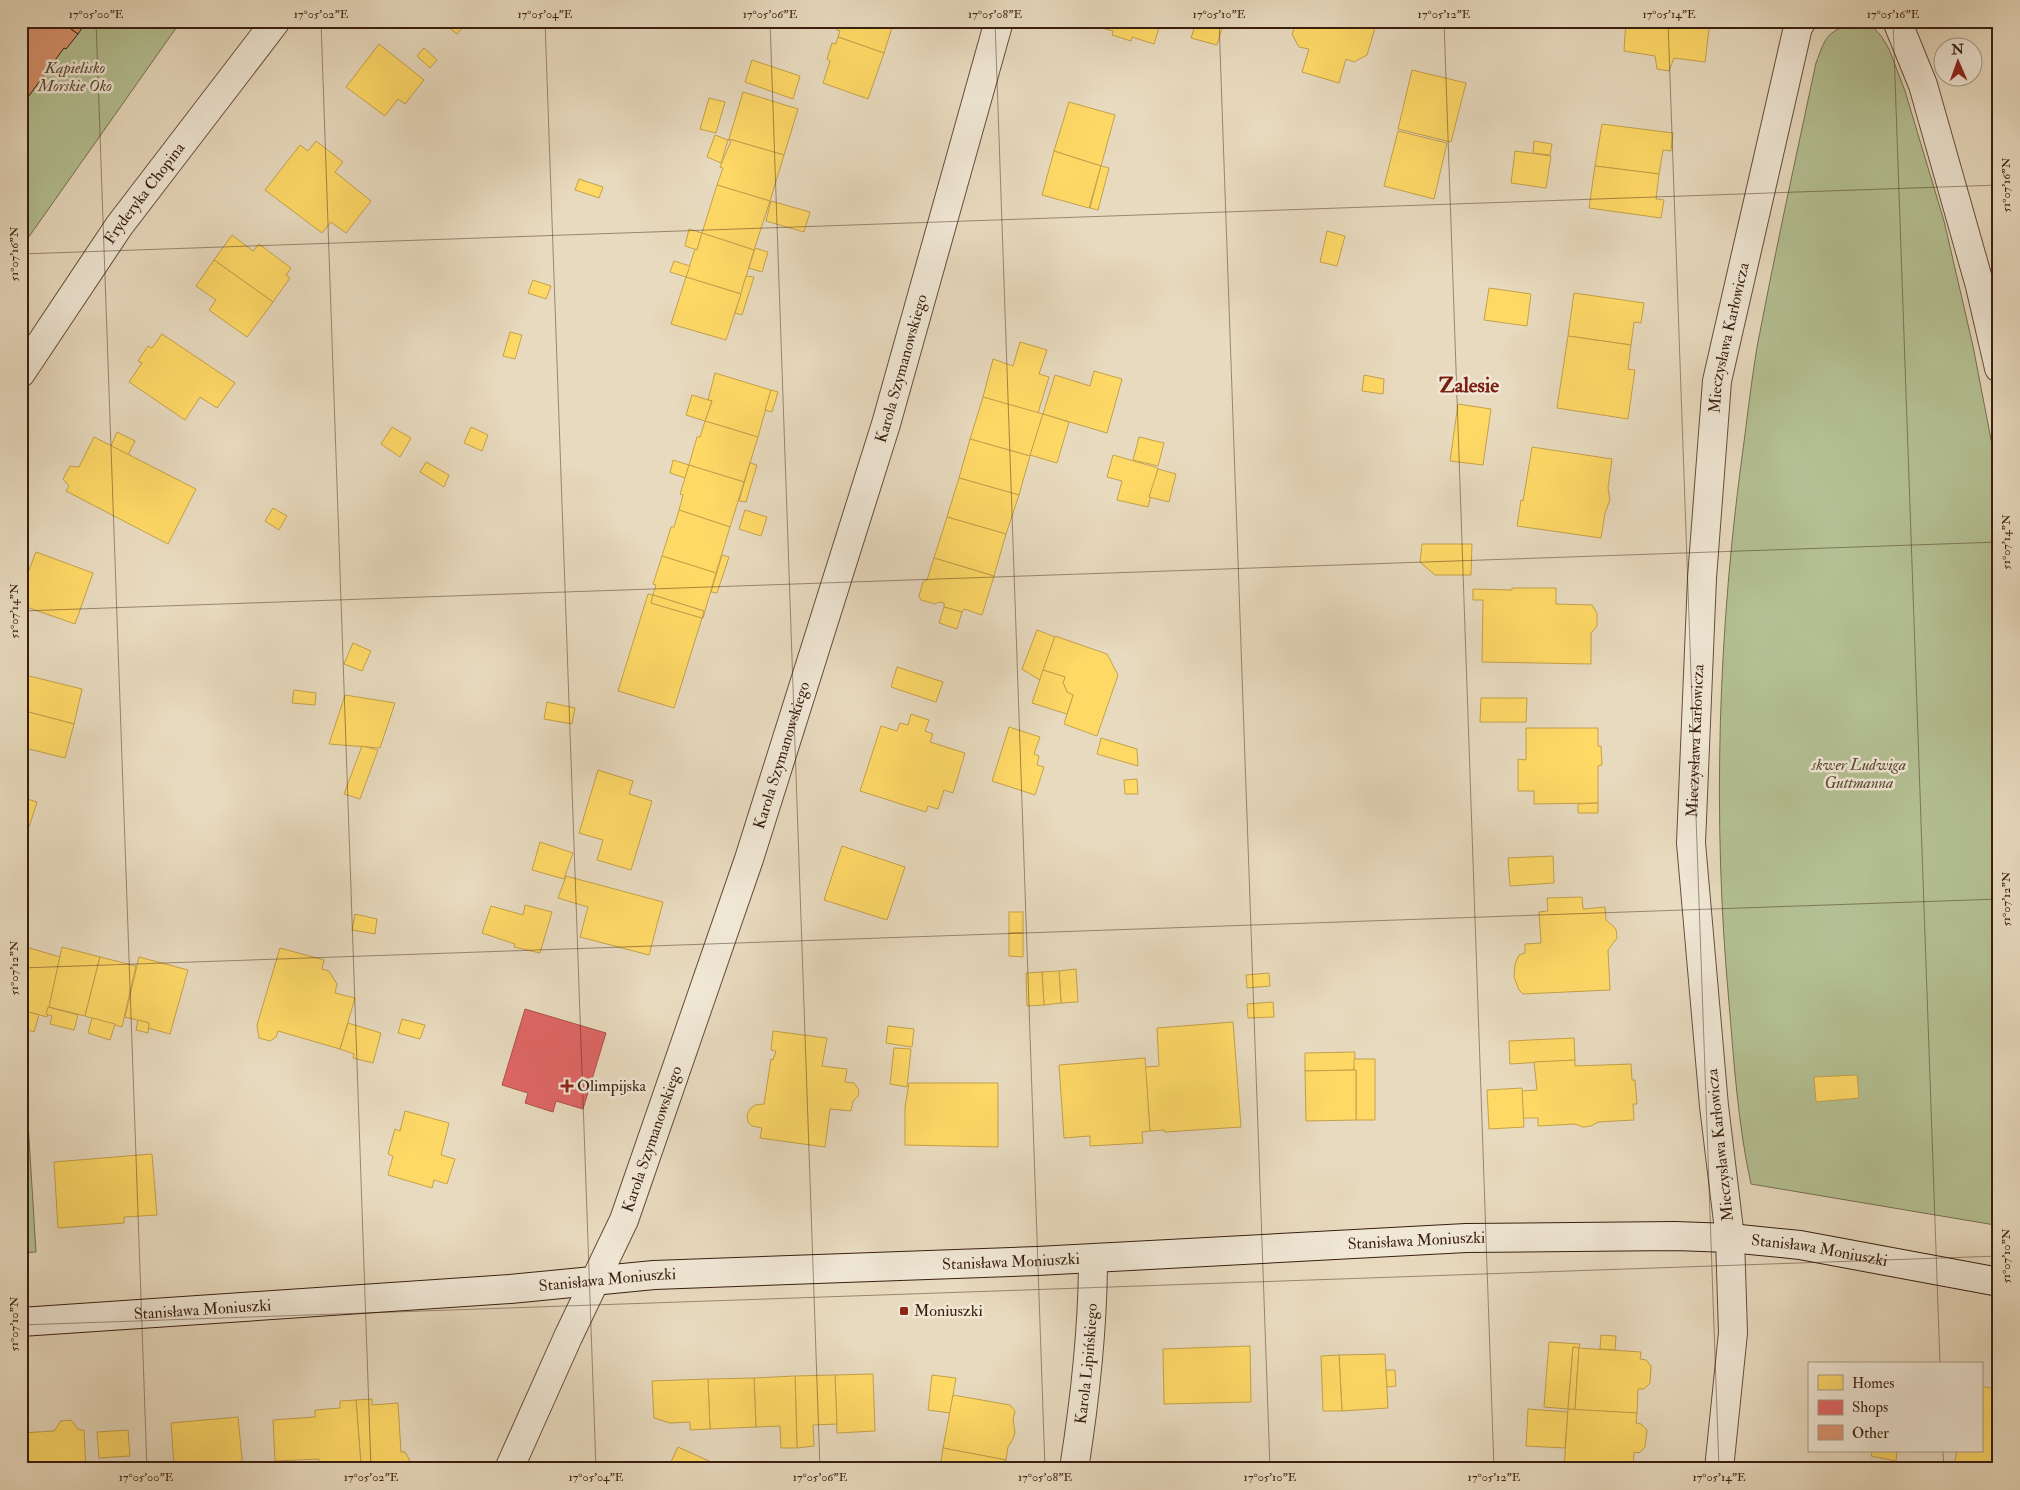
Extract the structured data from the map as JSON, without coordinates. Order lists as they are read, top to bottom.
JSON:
{
  "streets": {
    "street": [
      "Fryderyka Chopina",
      "Mieczysława Karłowicza",
      "Karola Szymanowskiego",
      "Stanisława Moniuszki",
      "Karola Lipińskiego"
    ]
  },
  "crossings": [
    ["Mieczysława Karłowicza", "Stanisława Moniuszki"],
    ["Karola Szymanowskiego", "Stanisława Moniuszki"],
    ["Stanisława Moniuszki", "Karola Lipińskiego"]
  ],
  "districts": ["Zalesie"],
  "parks": ["Kąpielisko Morskie Oko", "skwer Ludwiga Guttmanna"],
  "places": {
    "health": ["Olimpijska"],
    "transit": ["Moniuszki"]
  },
  "legend": ["Homes", "Shops", "Other"],
  "north": "top",
  "coordinates": [
    "17°05'00\"E",
    "17°05'02\"E",
    "17°05'04\"E",
    "17°05'06\"E",
    "17°05'08\"E",
    "17°05'10\"E",
    "17°05'12\"E",
    "17°05'14\"E",
    "17°05'16\"E",
    "51°07'16\"N",
    "51°07'14\"N",
    "51°07'12\"N",
    "51°07'10\"N"
  ]
}
